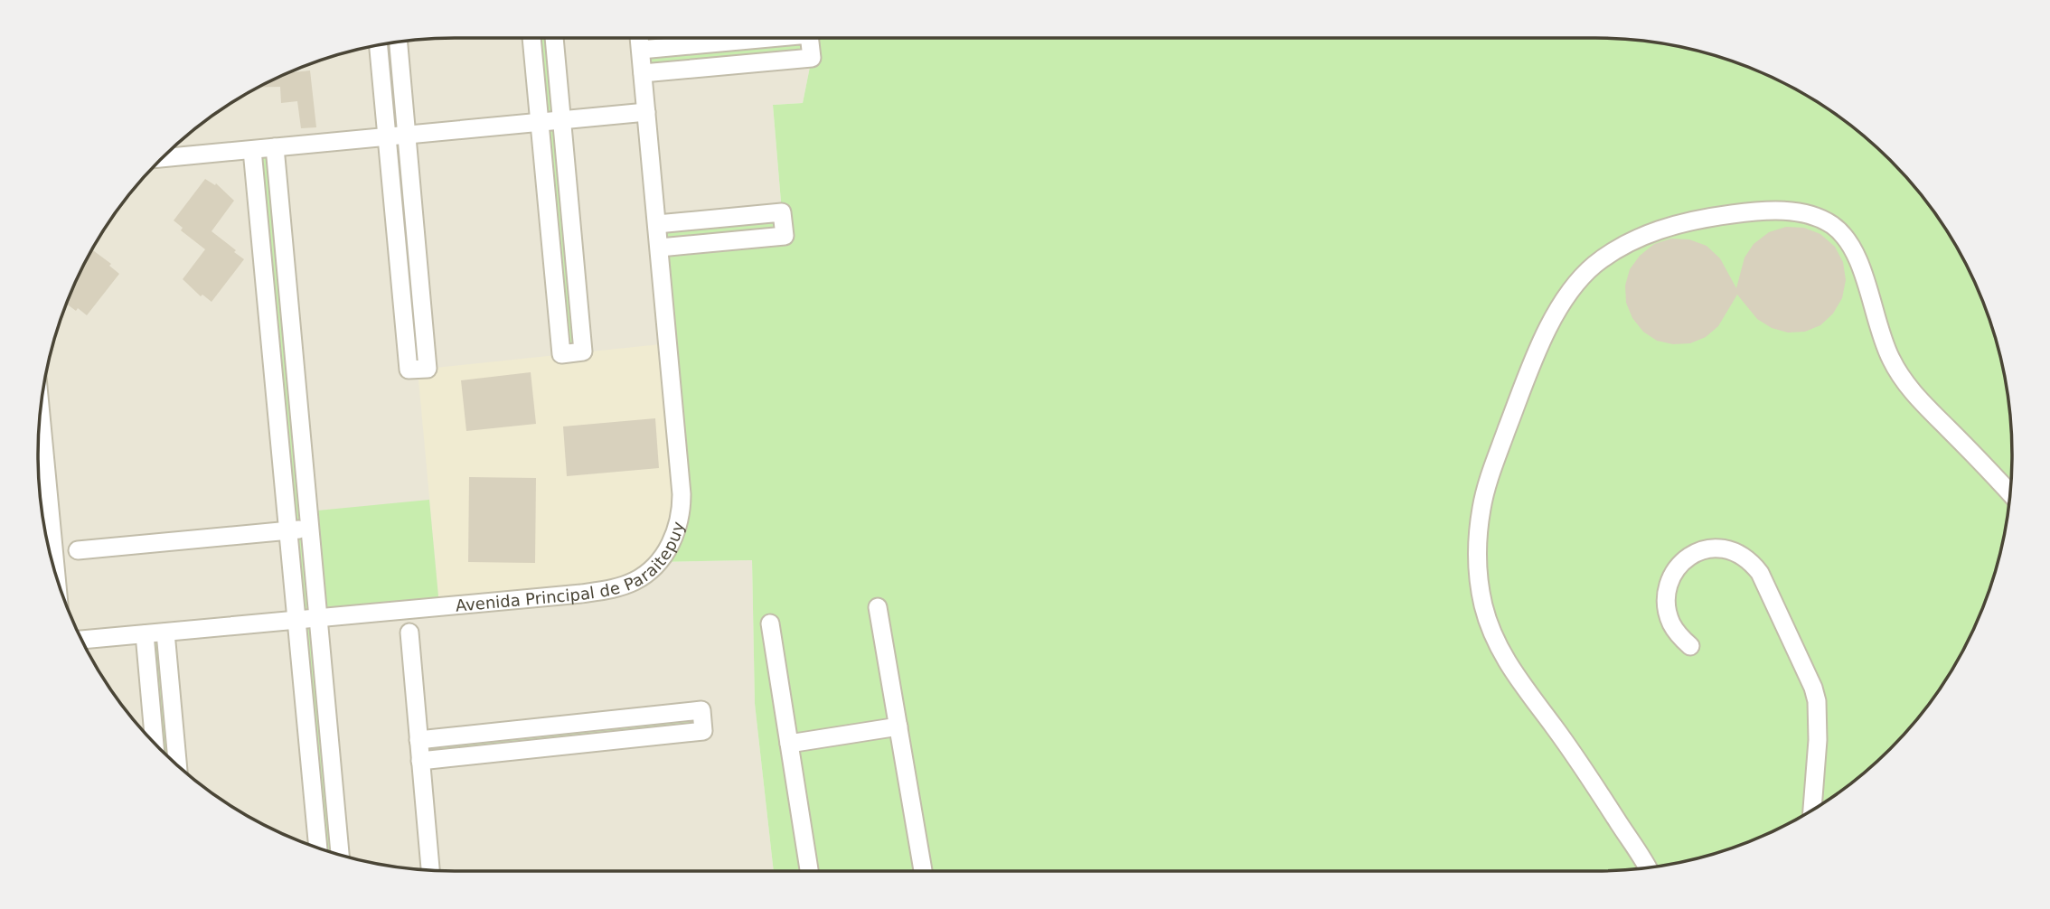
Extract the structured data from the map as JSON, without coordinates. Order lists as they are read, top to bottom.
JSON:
{
  "streets": {
    "street": ["Avenida Principal de Paraitepuy"]
  }
}
